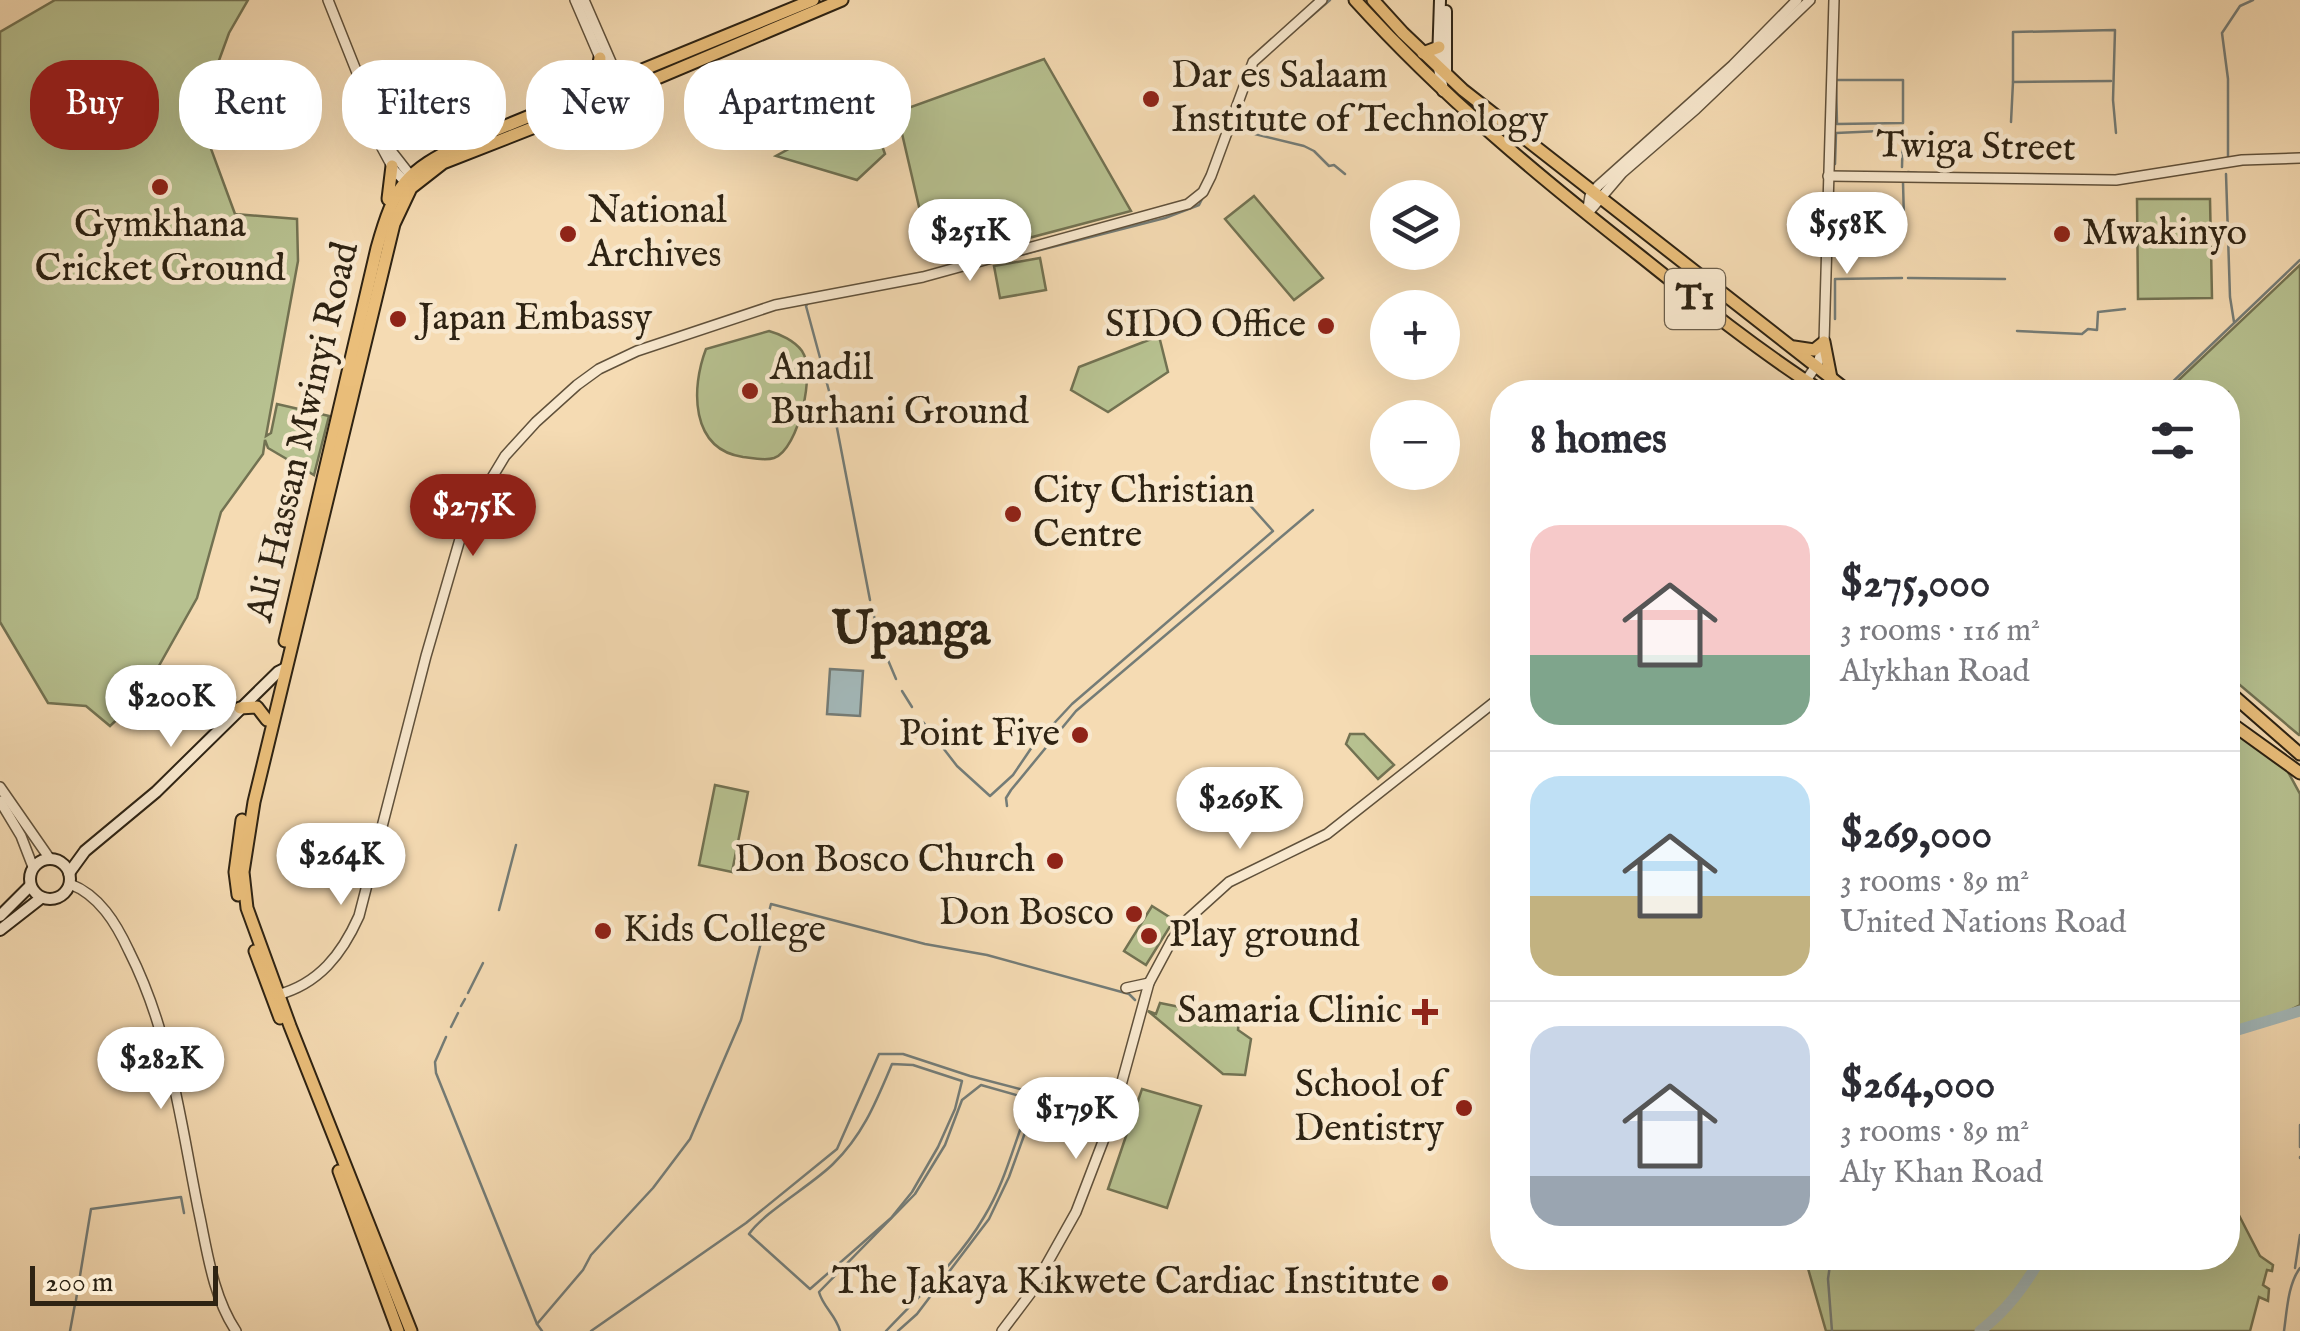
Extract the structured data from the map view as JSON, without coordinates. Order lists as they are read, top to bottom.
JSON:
{
  "streets": {
    "highway": ["T1", "Ali Hassan Mwinyi Road"],
    "street": ["Twiga Street"]
  },
  "districts": ["Upanga"],
  "places": {
    "other": [
      "Dar es Salaam Institute of Technology",
      "Gymkhana Cricket Ground",
      "National Archives",
      "Mwakinyo",
      "Japan Embassy",
      "SIDO Office",
      "Anadil Burhani Ground",
      "City Christian Centre",
      "Point Five",
      "Don Bosco Church",
      "Don Bosco",
      "Kids College",
      "Play ground",
      "School of Dentistry",
      "The Jakaya Kikwete Cardiac Institute"
    ],
    "health": ["Samaria Clinic"]
  },
  "scale_bar": "200 m",
  "page": {
    "chip": [
      "Buy",
      "Rent",
      "Filters",
      "New",
      "Apartment"
    ],
    "map_buttons": ["+", "−"],
    "price": [
      "$558K",
      "$251K",
      "$275K",
      "$200K",
      "$269K",
      "$264K",
      "$282K",
      "$179K"
    ],
    "heading": "8 homes",
    "list": [
      {
        "name": "$275,000",
        "note": "3 rooms · 116 m² · Alykhan Road"
      },
      {
        "name": "$269,000",
        "note": "3 rooms · 89 m² · United Nations Road"
      },
      {
        "name": "$264,000",
        "note": "3 rooms · 89 m² · Aly Khan Road"
      }
    ],
    "scale": "200 m"
  }
}
